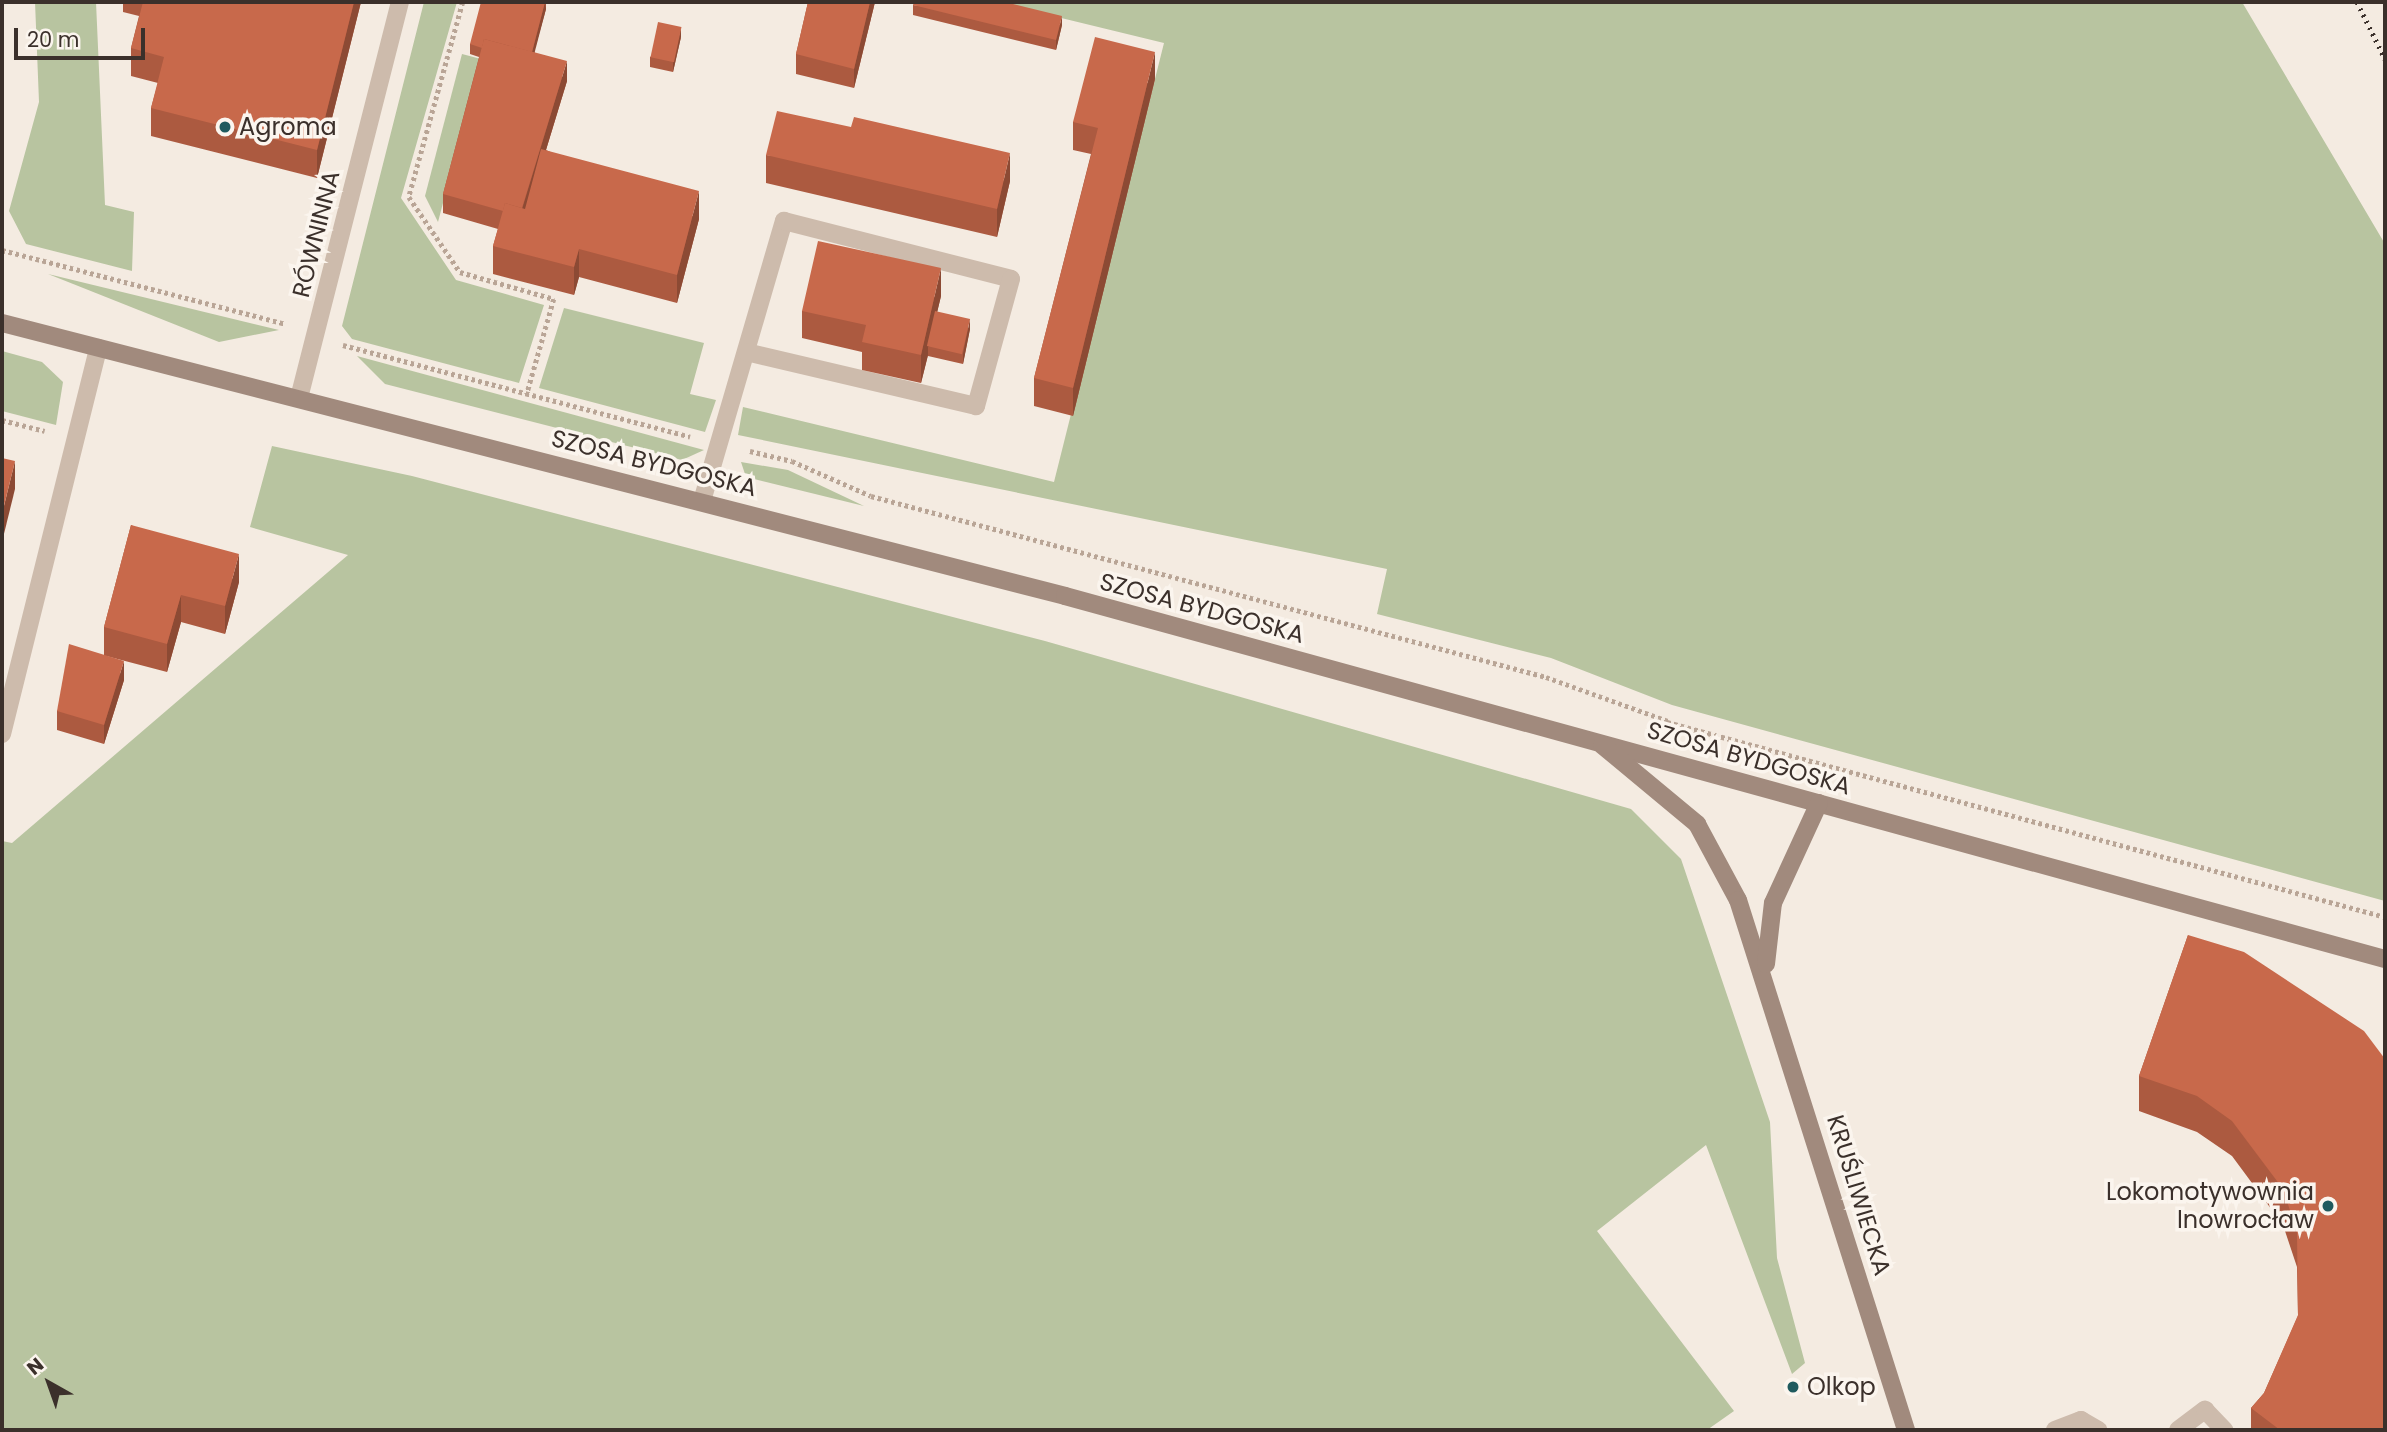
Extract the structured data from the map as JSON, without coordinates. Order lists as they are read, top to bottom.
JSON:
{
  "streets": {
    "main road": ["SZOSA BYDGOSKA", "KRUŚLIWIECKA"],
    "street": ["RÓWNINNA"]
  },
  "crossings": [
    ["RÓWNINNA", "SZOSA BYDGOSKA"],
    ["SZOSA BYDGOSKA", "KRUŚLIWIECKA"]
  ],
  "places": ["Agroma", "Lokomotywownia Inowrocław", "Olkop"],
  "scale_bar": "20 m",
  "north": "top left"
}
